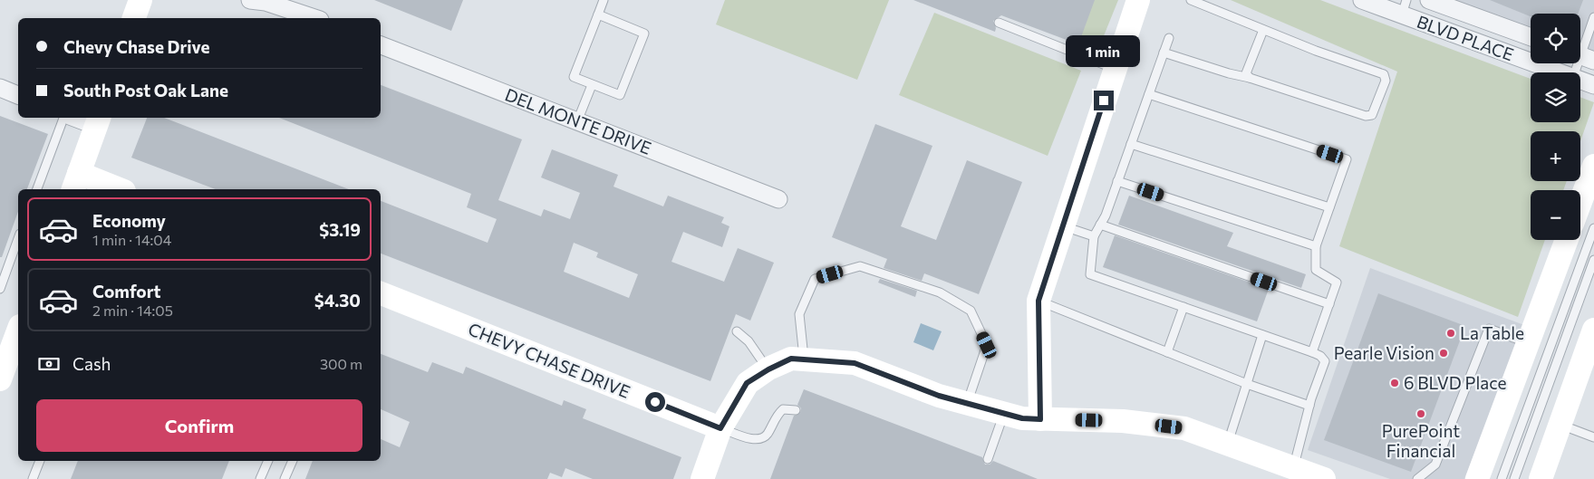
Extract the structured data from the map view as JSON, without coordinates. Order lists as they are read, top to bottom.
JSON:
{
  "streets": {
    "street": ["BLVD PLACE", "DEL MONTE DRIVE", "CHEVY CHASE DRIVE"]
  },
  "places": [
    "La Table",
    "Pearle Vision",
    "6 BLVD Place",
    "PurePoint Financial"
  ],
  "page": {
    "map_buttons": ["+", "−"],
    "banner": ["Chevy Chase Drive", "South Post Oak Lane"],
    "bubble": "1 min",
    "list": [
      {
        "name": "Economy",
        "note": "1 min · 14:04",
        "value": "$3.19"
      },
      {
        "name": "Comfort",
        "note": "2 min · 14:05",
        "value": "$4.30"
      }
    ],
    "pay": ["Cash", "300 m"],
    "buttons": "Confirm"
  }
}
